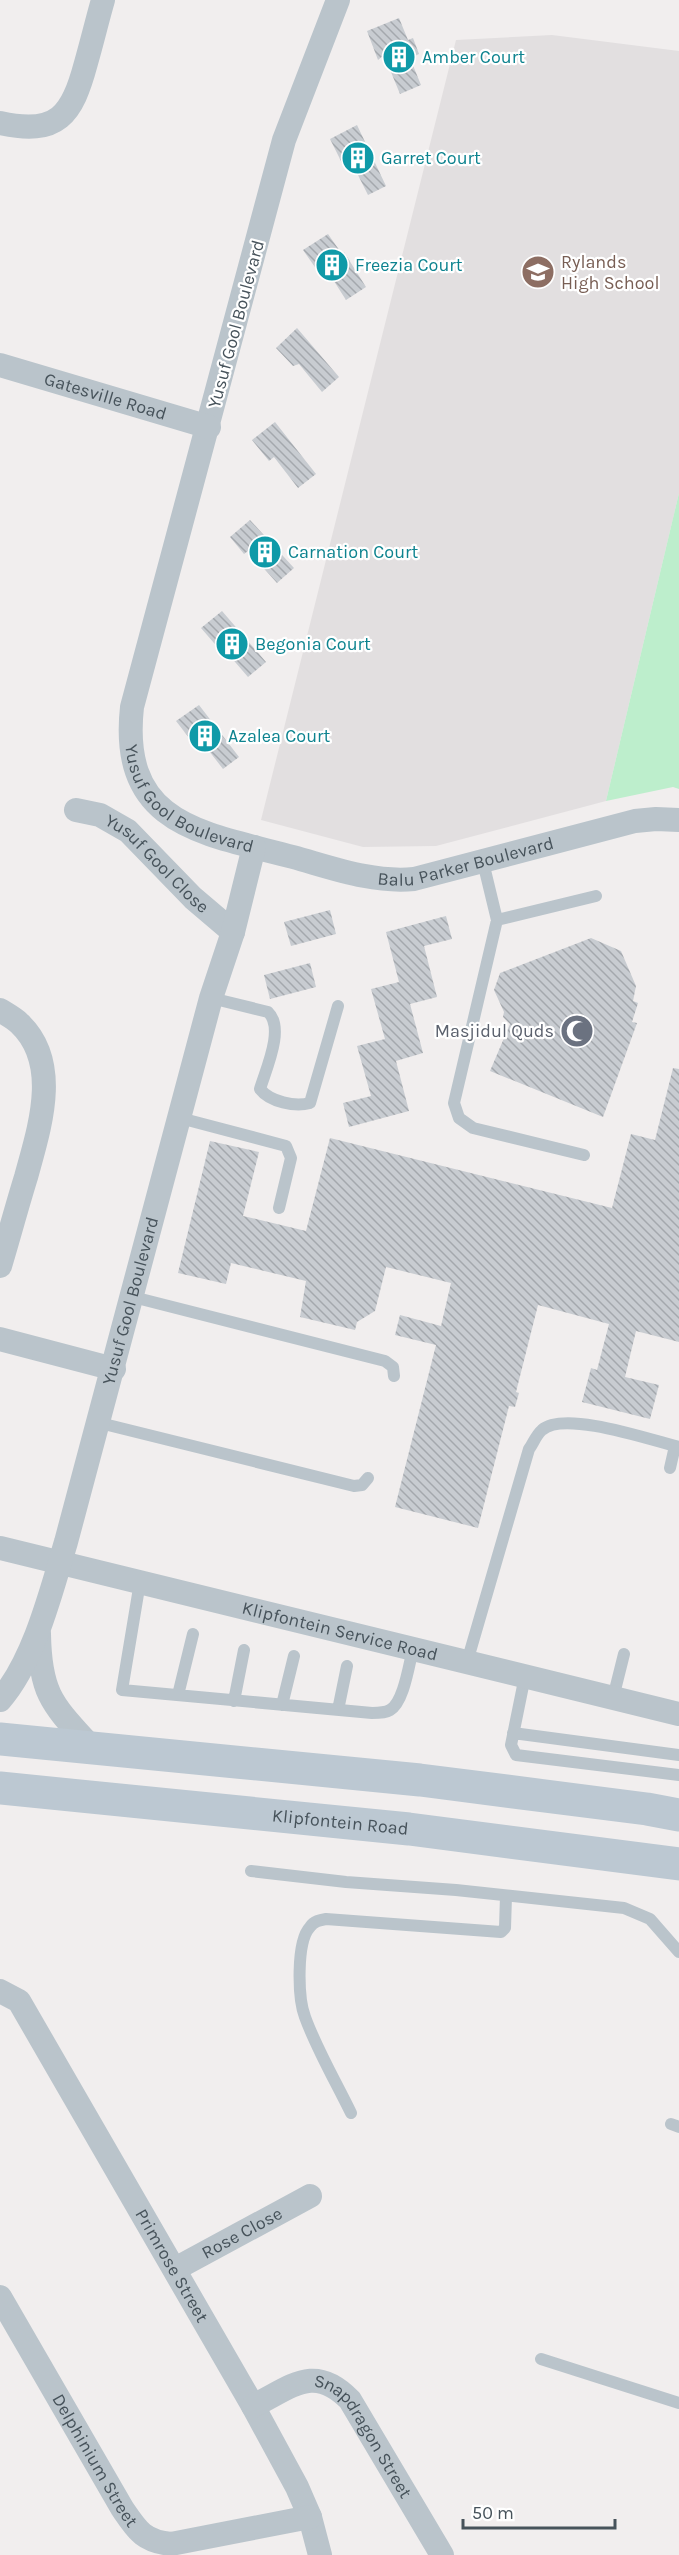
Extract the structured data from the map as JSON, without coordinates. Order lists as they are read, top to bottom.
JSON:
{
  "streets": {
    "main road": ["Klipfontein Road"],
    "street": [
      "Yusuf Gool Boulevard",
      "Gatesville Road",
      "Balu Parker Boulevard",
      "Yusuf Gool Close",
      "Klipfontein Service Road",
      "Rose Close",
      "Primrose Street",
      "Snapdragon Street",
      "Delphinium Street"
    ]
  },
  "crossings": [
    ["Yusuf Gool Boulevard", "Gatesville Road"],
    ["Yusuf Gool Boulevard", "Balu Parker Boulevard"],
    ["Yusuf Gool Boulevard", "Yusuf Gool Close"],
    ["Yusuf Gool Boulevard", "Klipfontein Service Road"],
    ["Rose Close", "Primrose Street"],
    ["Primrose Street", "Snapdragon Street"],
    ["Primrose Street", "Delphinium Street"]
  ],
  "places": {
    "building": [
      "Amber Court",
      "Garret Court",
      "Freezia Court",
      "Carnation Court",
      "Begonia Court",
      "Azalea Court"
    ],
    "school or university": ["Rylands High School"],
    "mosque": ["Masjidul Quds"]
  },
  "scale_bar": "50 m"
}
